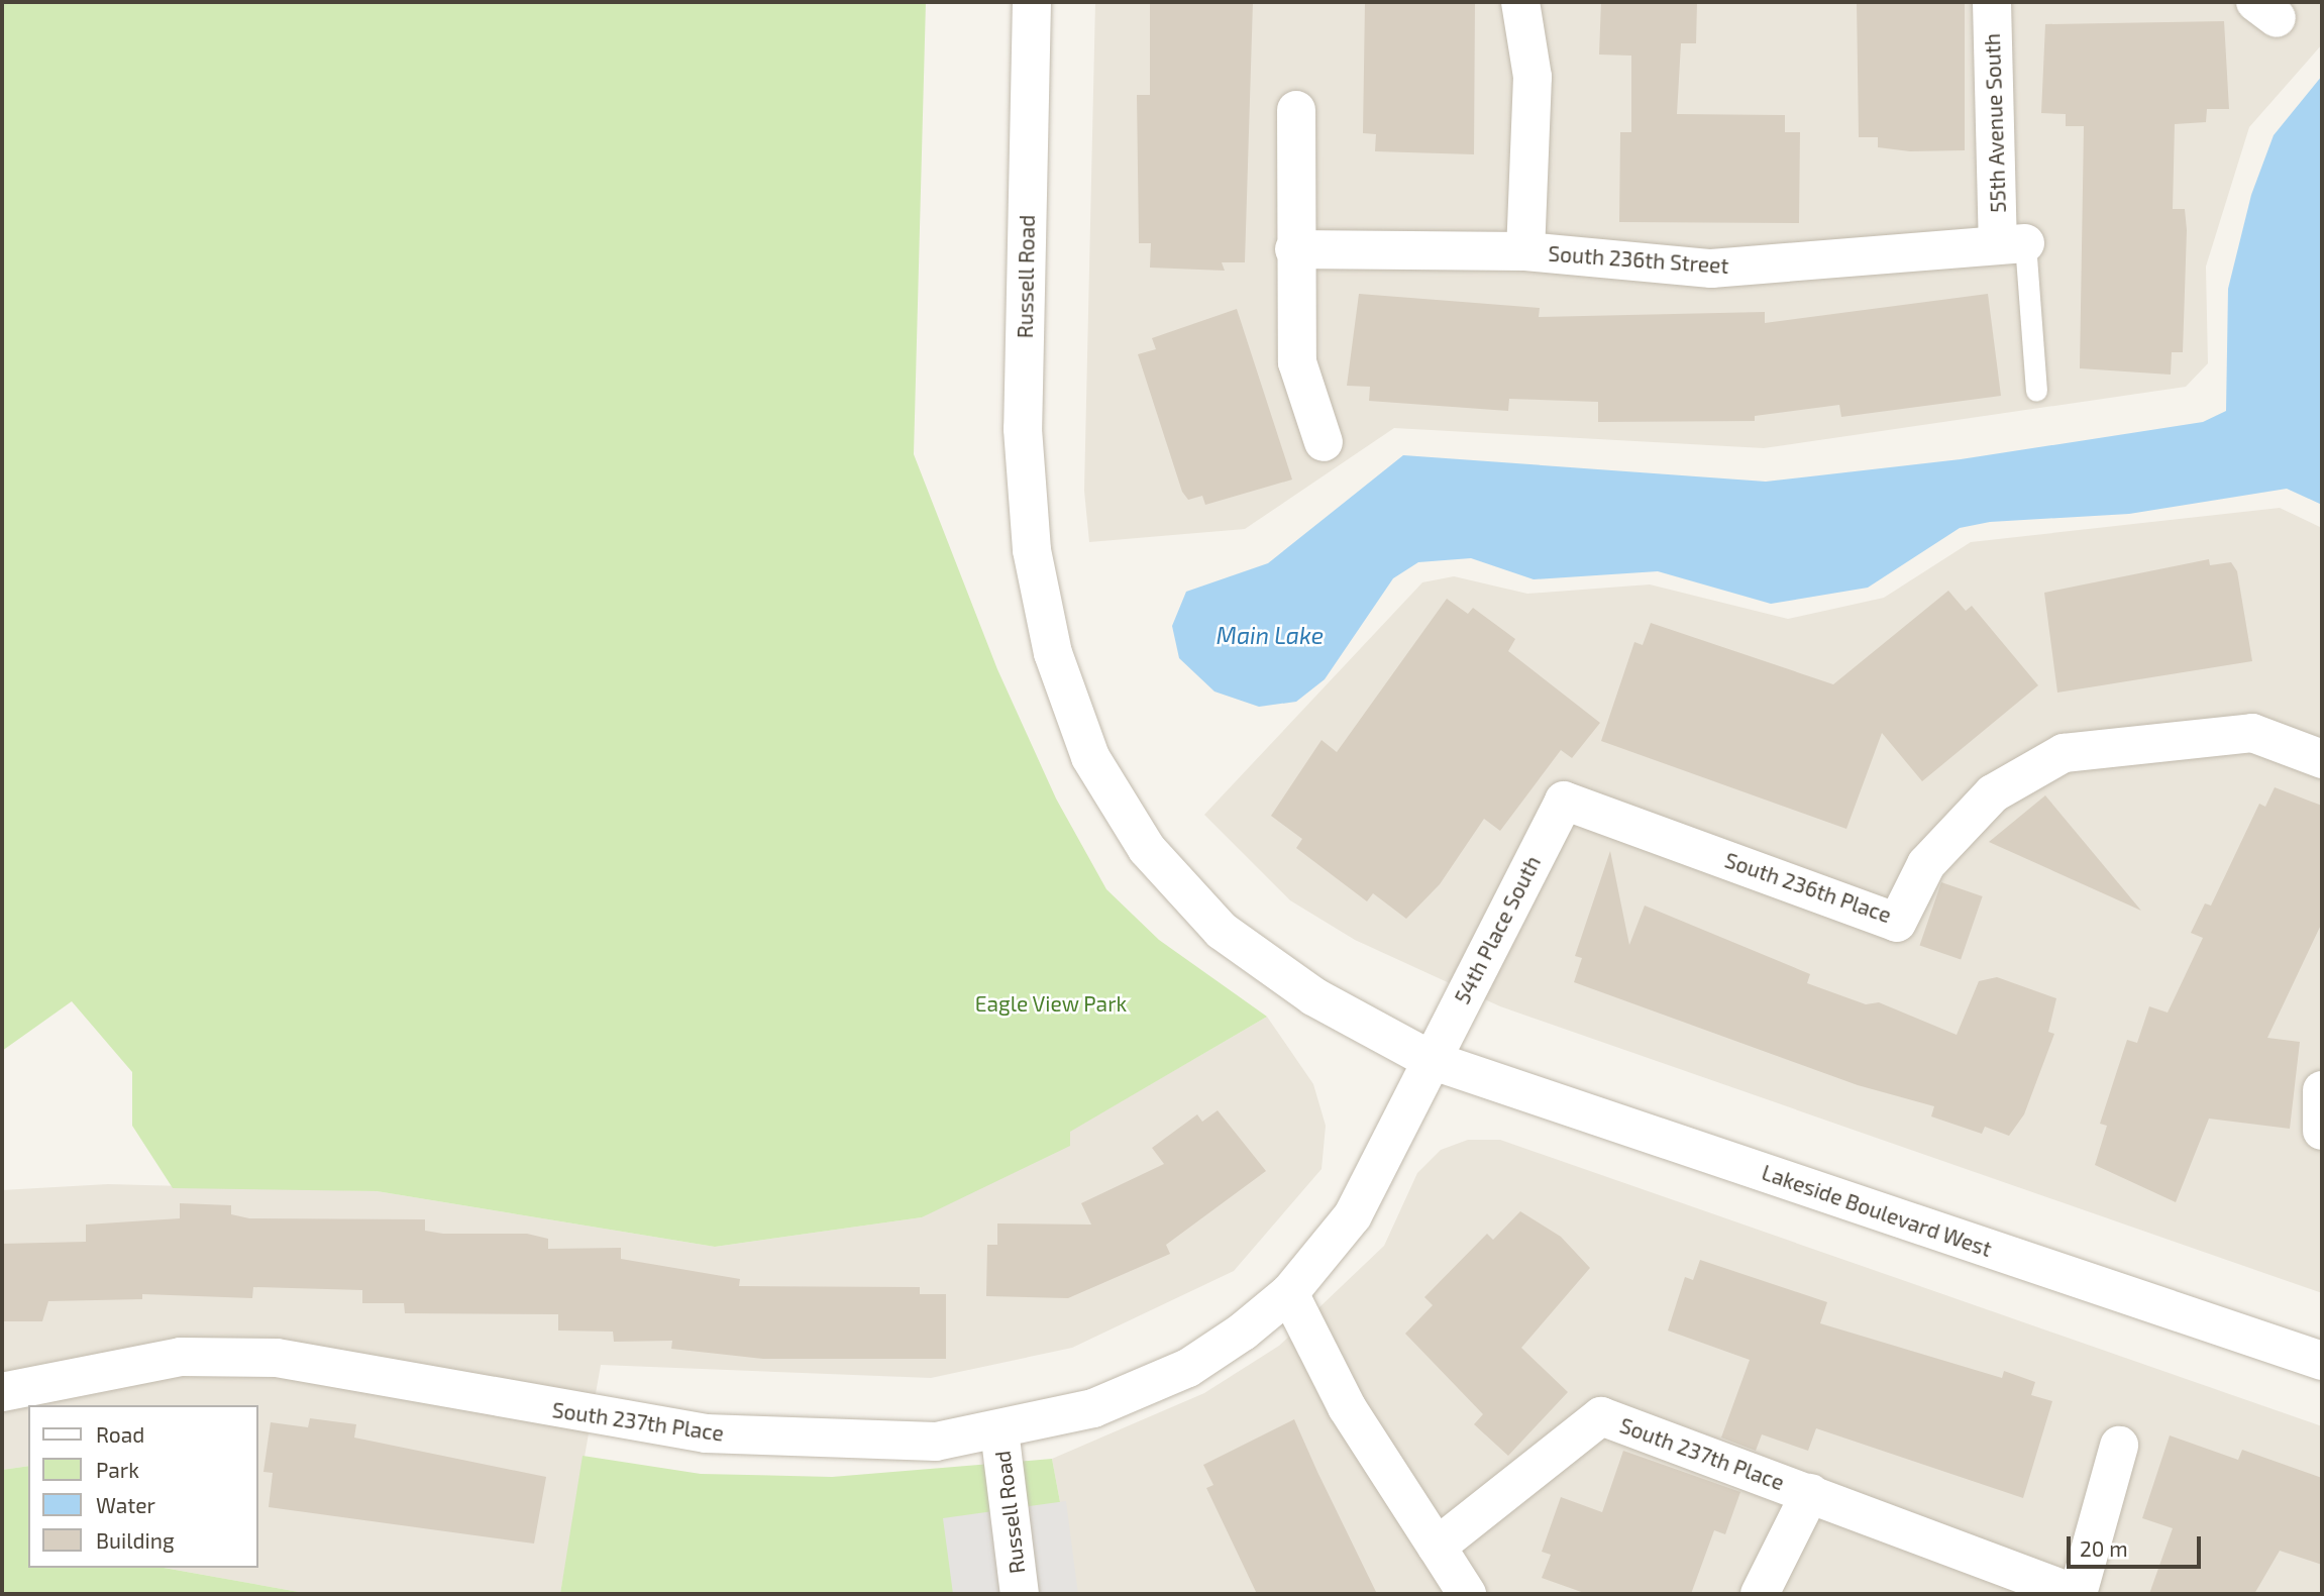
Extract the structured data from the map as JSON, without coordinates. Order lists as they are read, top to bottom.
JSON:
{
  "streets": {
    "street": [
      "55th Avenue South",
      "South 236th Street",
      "Russell Road",
      "South 236th Place",
      "54th Place South",
      "Lakeside Boulevard West",
      "South 237th Place"
    ]
  },
  "crossings": [
    ["55th Avenue South", "South 236th Street"],
    ["Russell Road", "54th Place South"],
    ["Russell Road", "Lakeside Boulevard West"],
    ["Russell Road", "South 237th Place"],
    ["South 236th Place", "54th Place South"],
    ["54th Place South", "Lakeside Boulevard West"],
    ["54th Place South", "South 237th Place"],
    ["Lakeside Boulevard West", "South 237th Place"]
  ],
  "water": ["Main Lake"],
  "parks": ["Eagle View Park"],
  "legend": [
    "Road",
    "Park",
    "Water",
    "Building"
  ],
  "scale_bar": "20 m"
}
